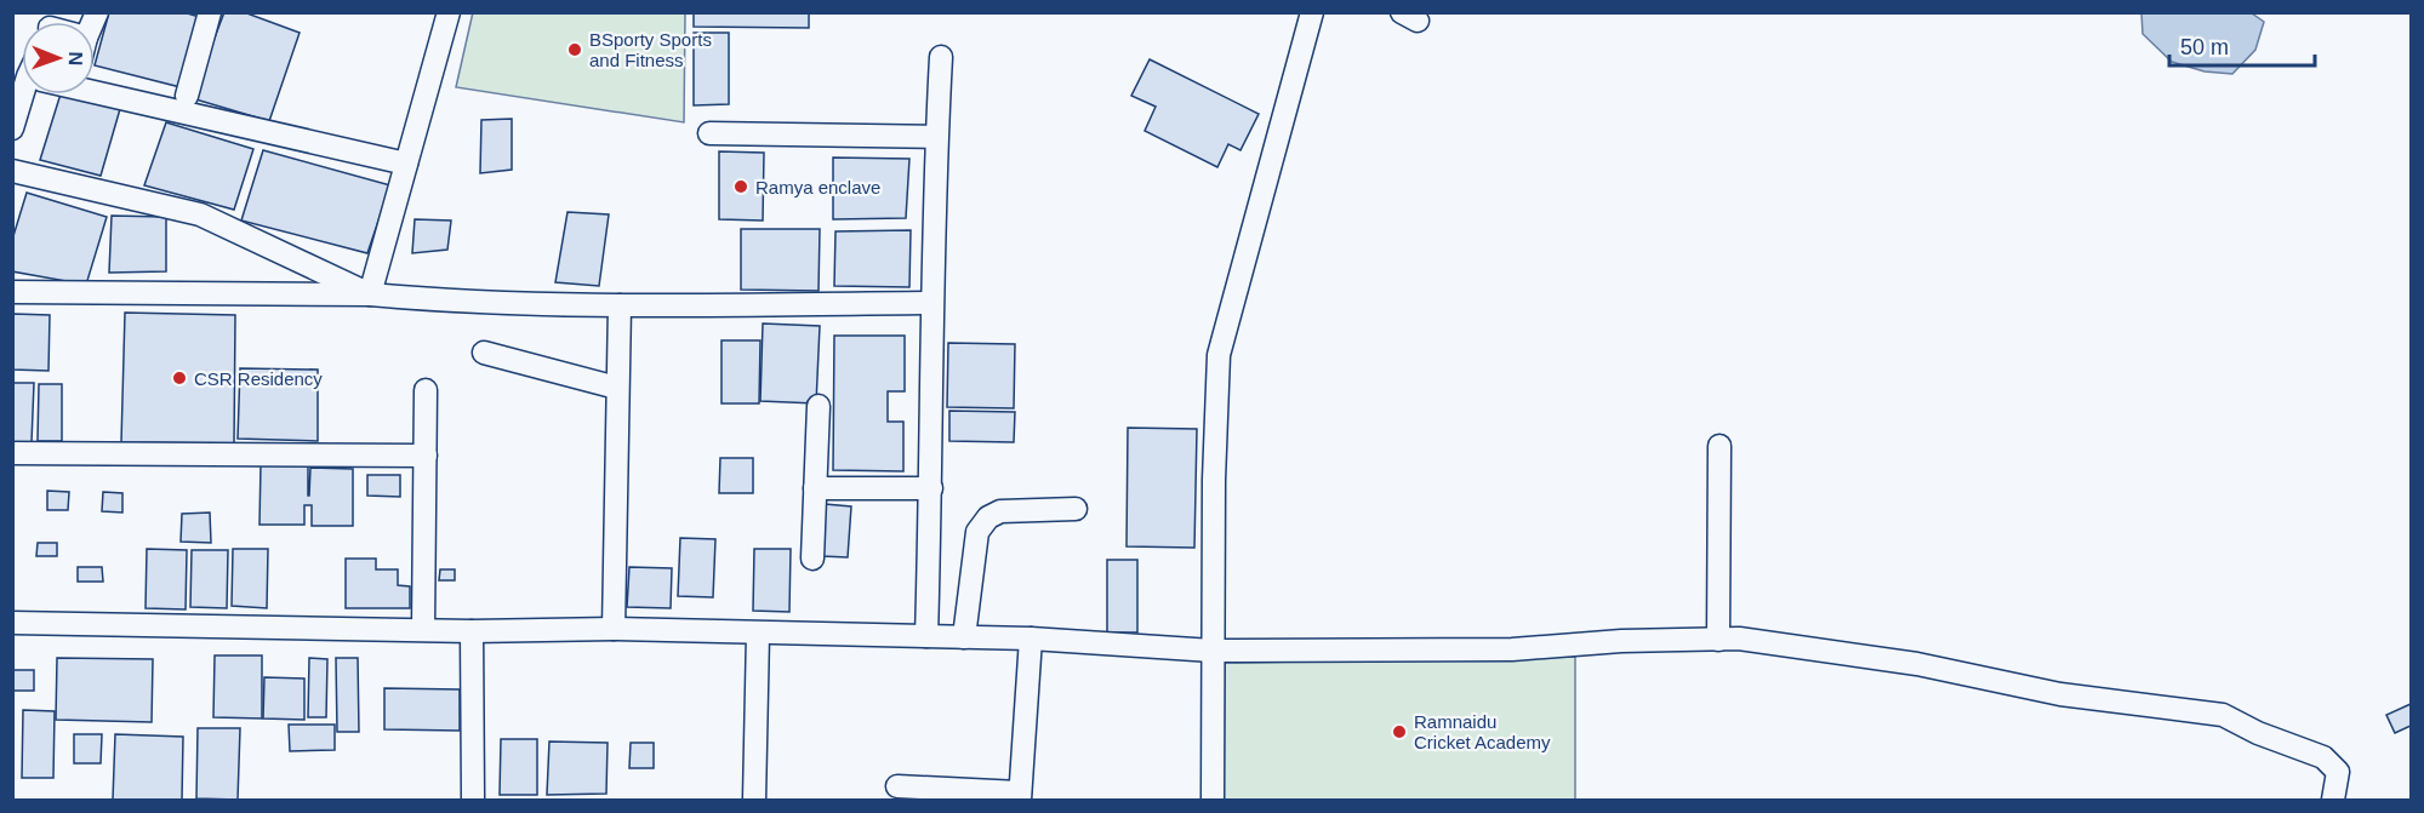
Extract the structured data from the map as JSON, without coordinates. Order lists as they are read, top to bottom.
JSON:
{
  "places": [
    "BSporty Sports and Fitness",
    "Ramya enclave",
    "CSR Residency",
    "Ramnaidu Cricket Academy"
  ],
  "scale_bar": "50 m",
  "north": "right"
}
